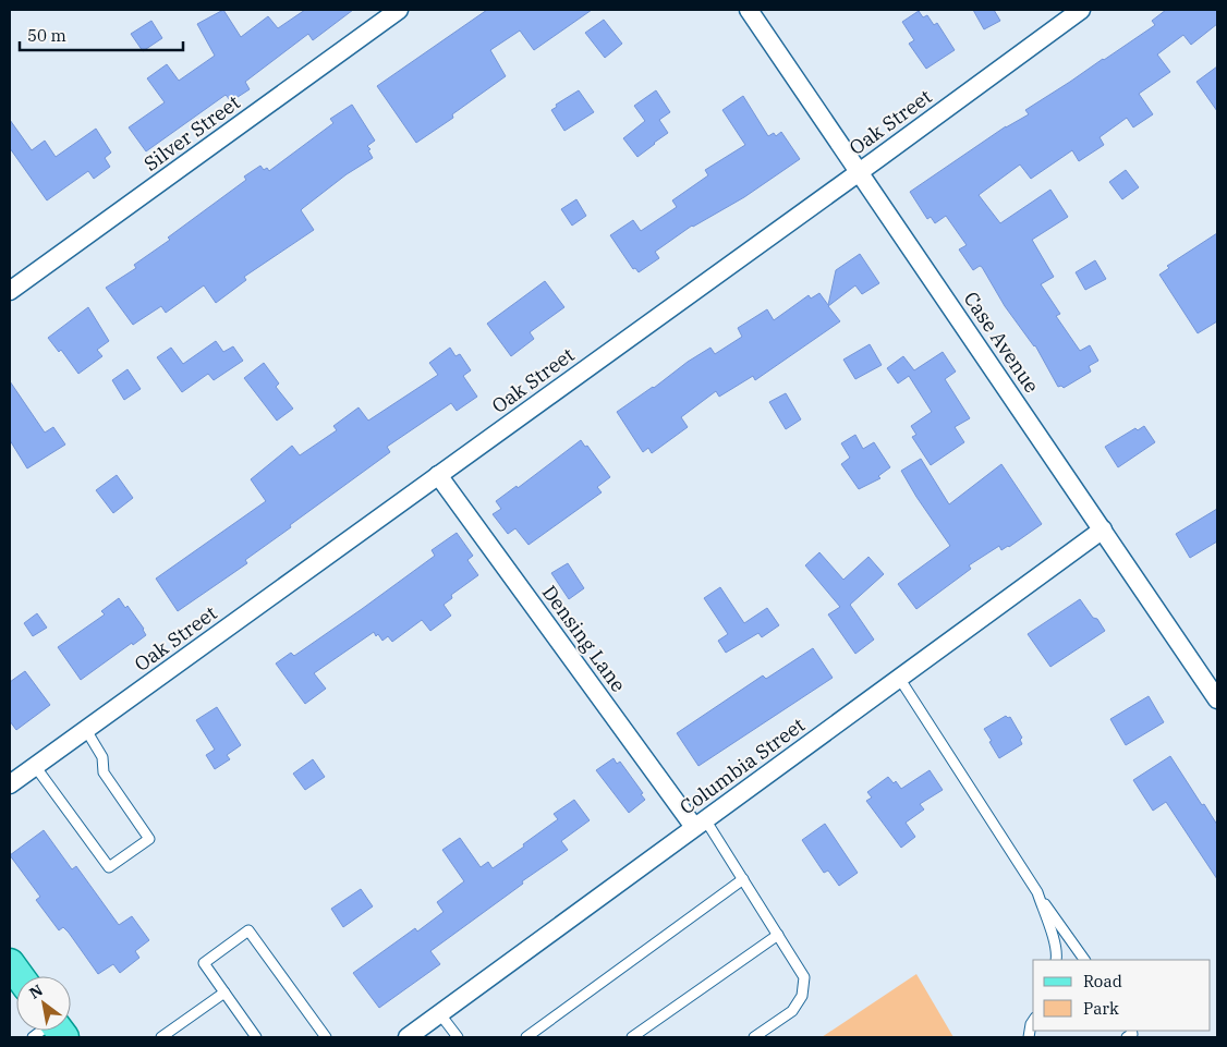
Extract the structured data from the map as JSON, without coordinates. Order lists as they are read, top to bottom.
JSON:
{
  "streets": {
    "street": [
      "Oak Street",
      "Silver Street",
      "Case Avenue",
      "Densing Lane",
      "Columbia Street"
    ]
  },
  "crossings": [
    ["Oak Street", "Case Avenue"],
    ["Oak Street", "Densing Lane"],
    ["Case Avenue", "Columbia Street"],
    ["Densing Lane", "Columbia Street"]
  ],
  "legend": ["Road", "Park"],
  "scale_bar": "50 m",
  "north": "top left"
}
